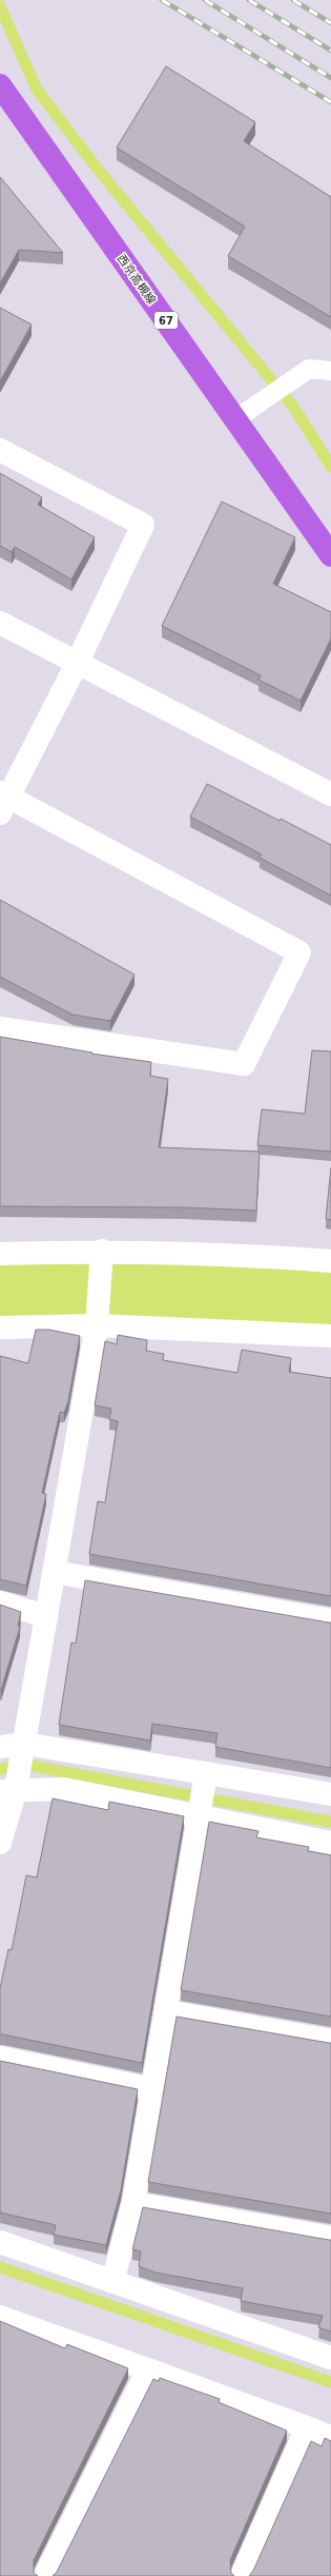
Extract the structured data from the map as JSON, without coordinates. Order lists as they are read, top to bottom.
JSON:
{
  "streets": {
    "main road": ["西京高槻線", "67"]
  }
}
